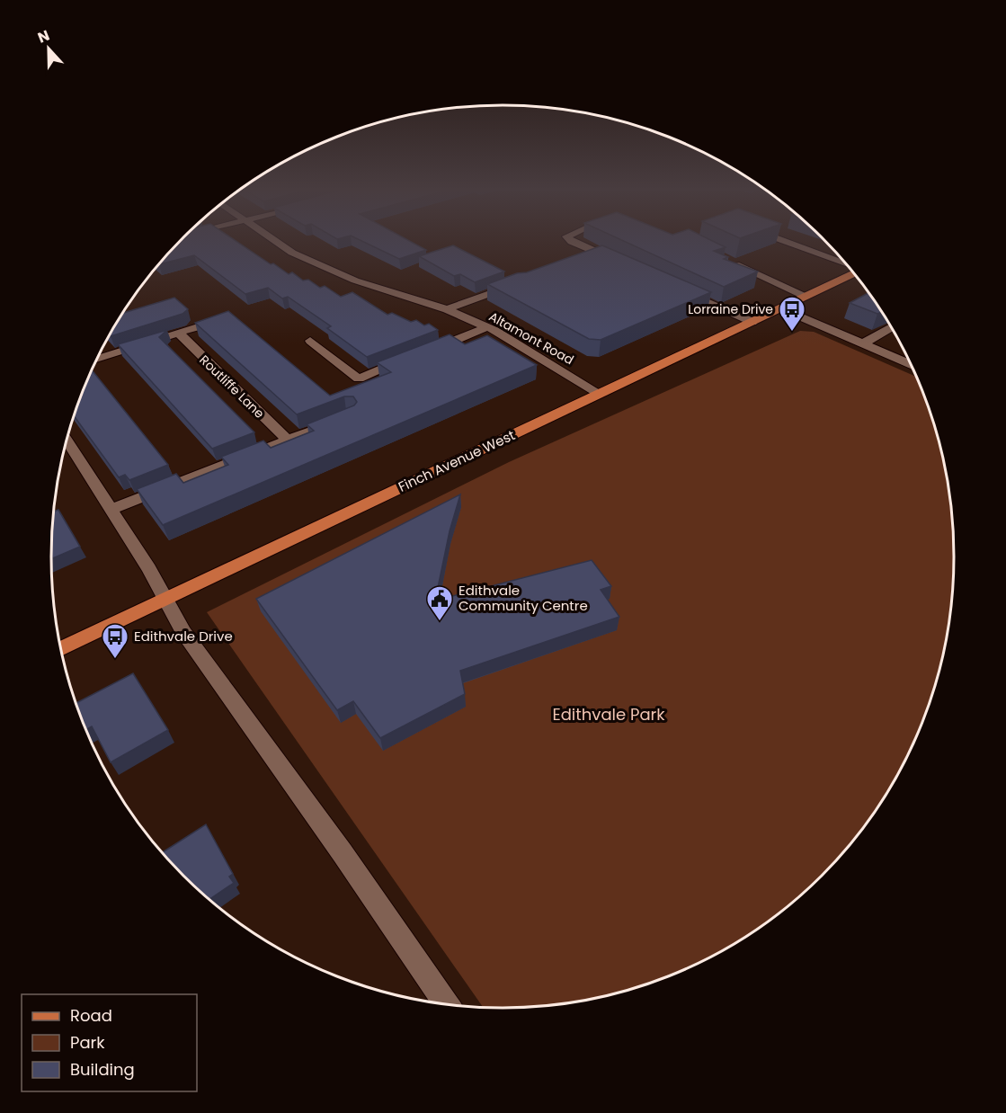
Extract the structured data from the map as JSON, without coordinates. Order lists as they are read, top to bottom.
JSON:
{
  "streets": {
    "main road": ["Finch Avenue West"],
    "street": ["Altamont Road", "Routliffe Lane"]
  },
  "crossings": [
    ["Altamont Road", "Finch Avenue West"]
  ],
  "parks": ["Edithvale Park"],
  "places": {
    "bus stop": ["Lorraine Drive", "Edithvale Drive"],
    "public building": ["Edithvale Community Centre"]
  },
  "legend": ["Road", "Park", "Building"],
  "north": "top"
}
